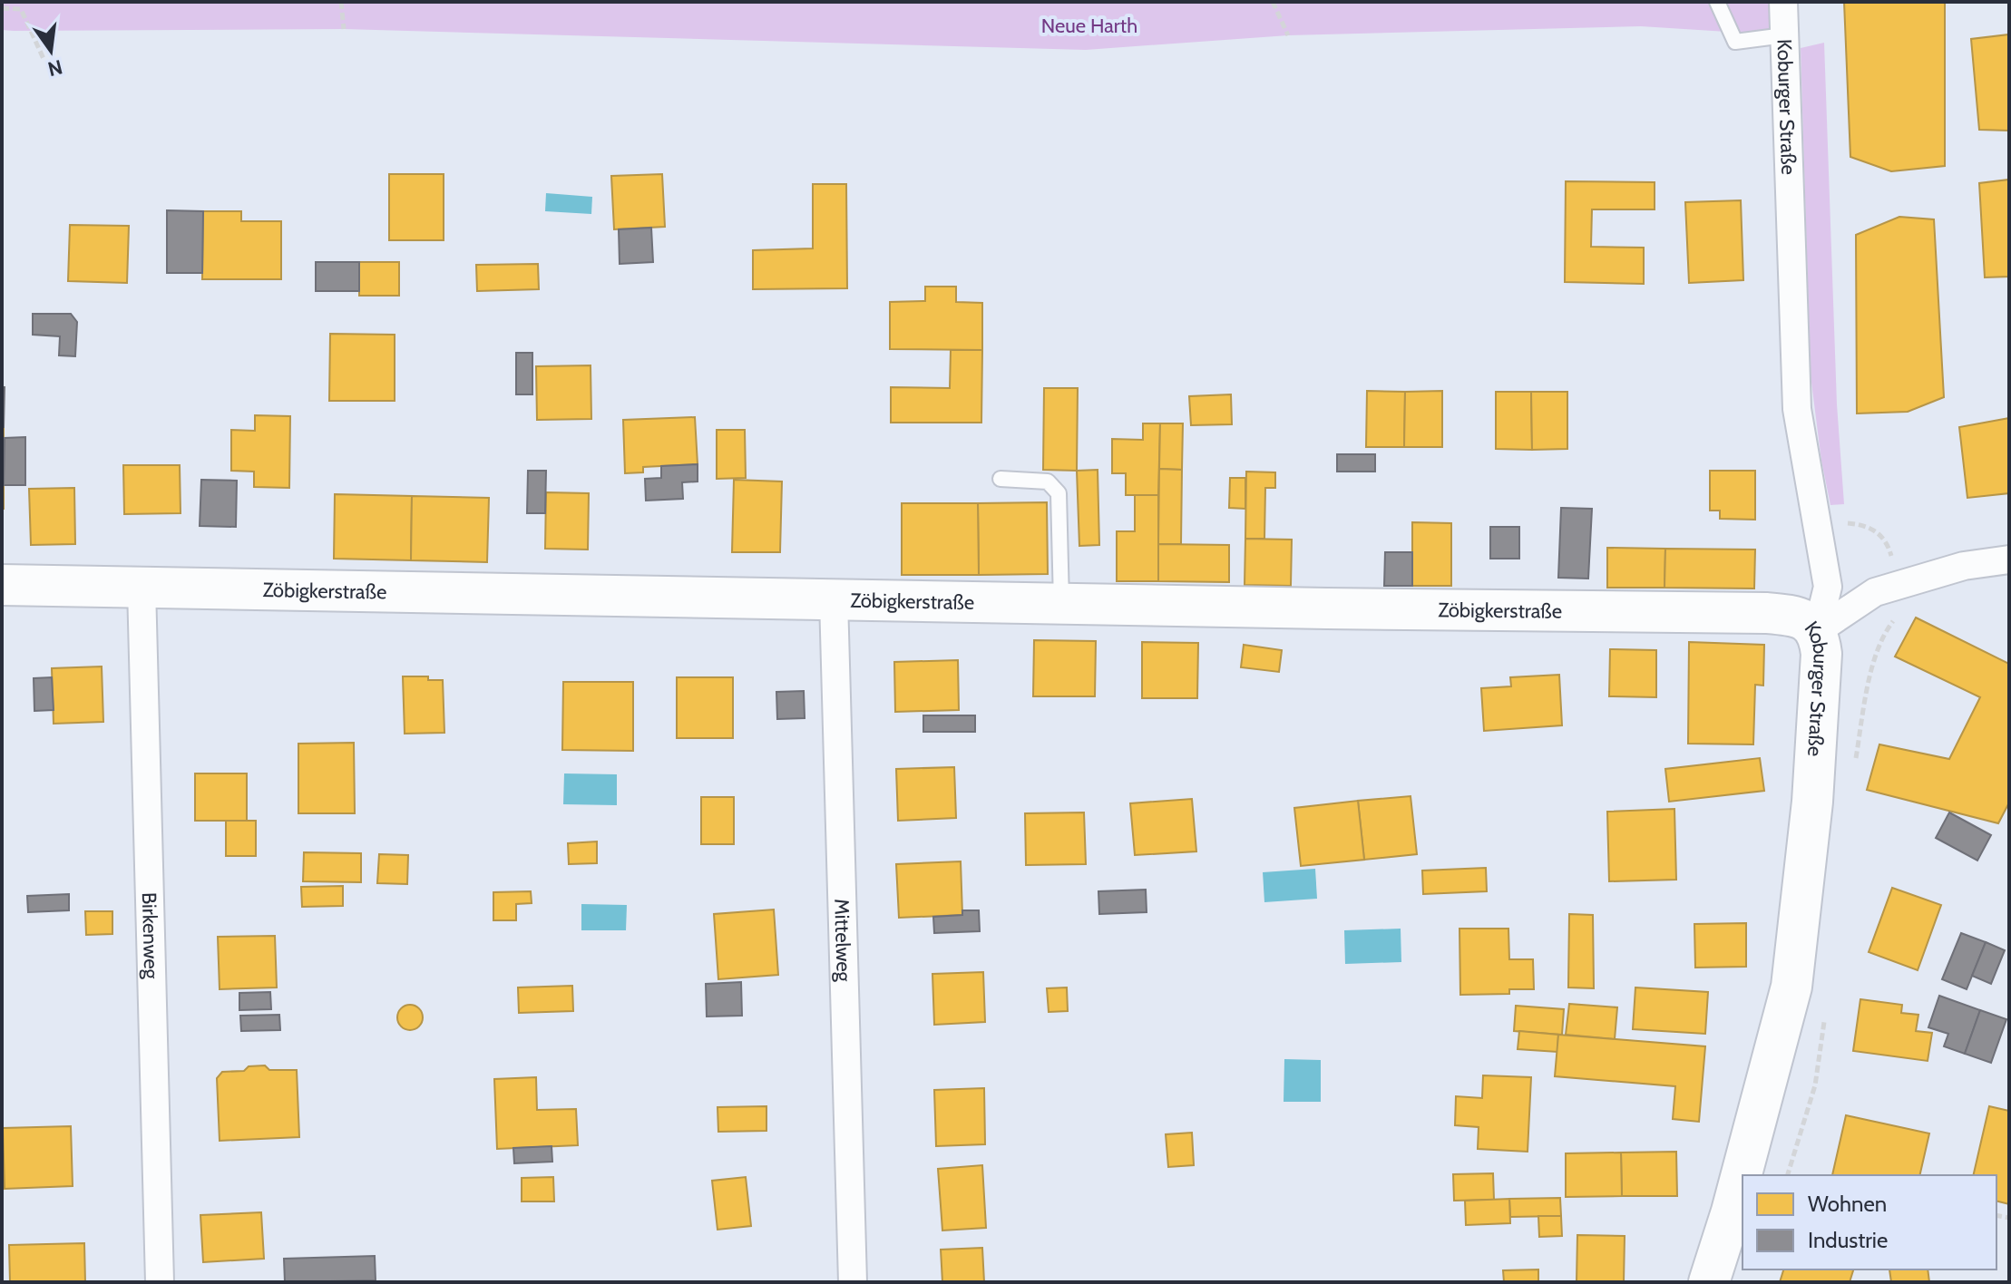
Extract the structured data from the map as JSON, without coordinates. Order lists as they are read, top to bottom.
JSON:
{
  "streets": {
    "main road": ["Koburger Straße", "Zöbigkerstraße"],
    "street": ["Birkenweg", "Mittelweg"]
  },
  "crossings": [
    ["Koburger Straße", "Zöbigkerstraße"],
    ["Zöbigkerstraße", "Birkenweg"],
    ["Zöbigkerstraße", "Mittelweg"]
  ],
  "parks": ["Neue Harth"],
  "legend": ["Wohnen", "Industrie"],
  "north": "bottom"
}
